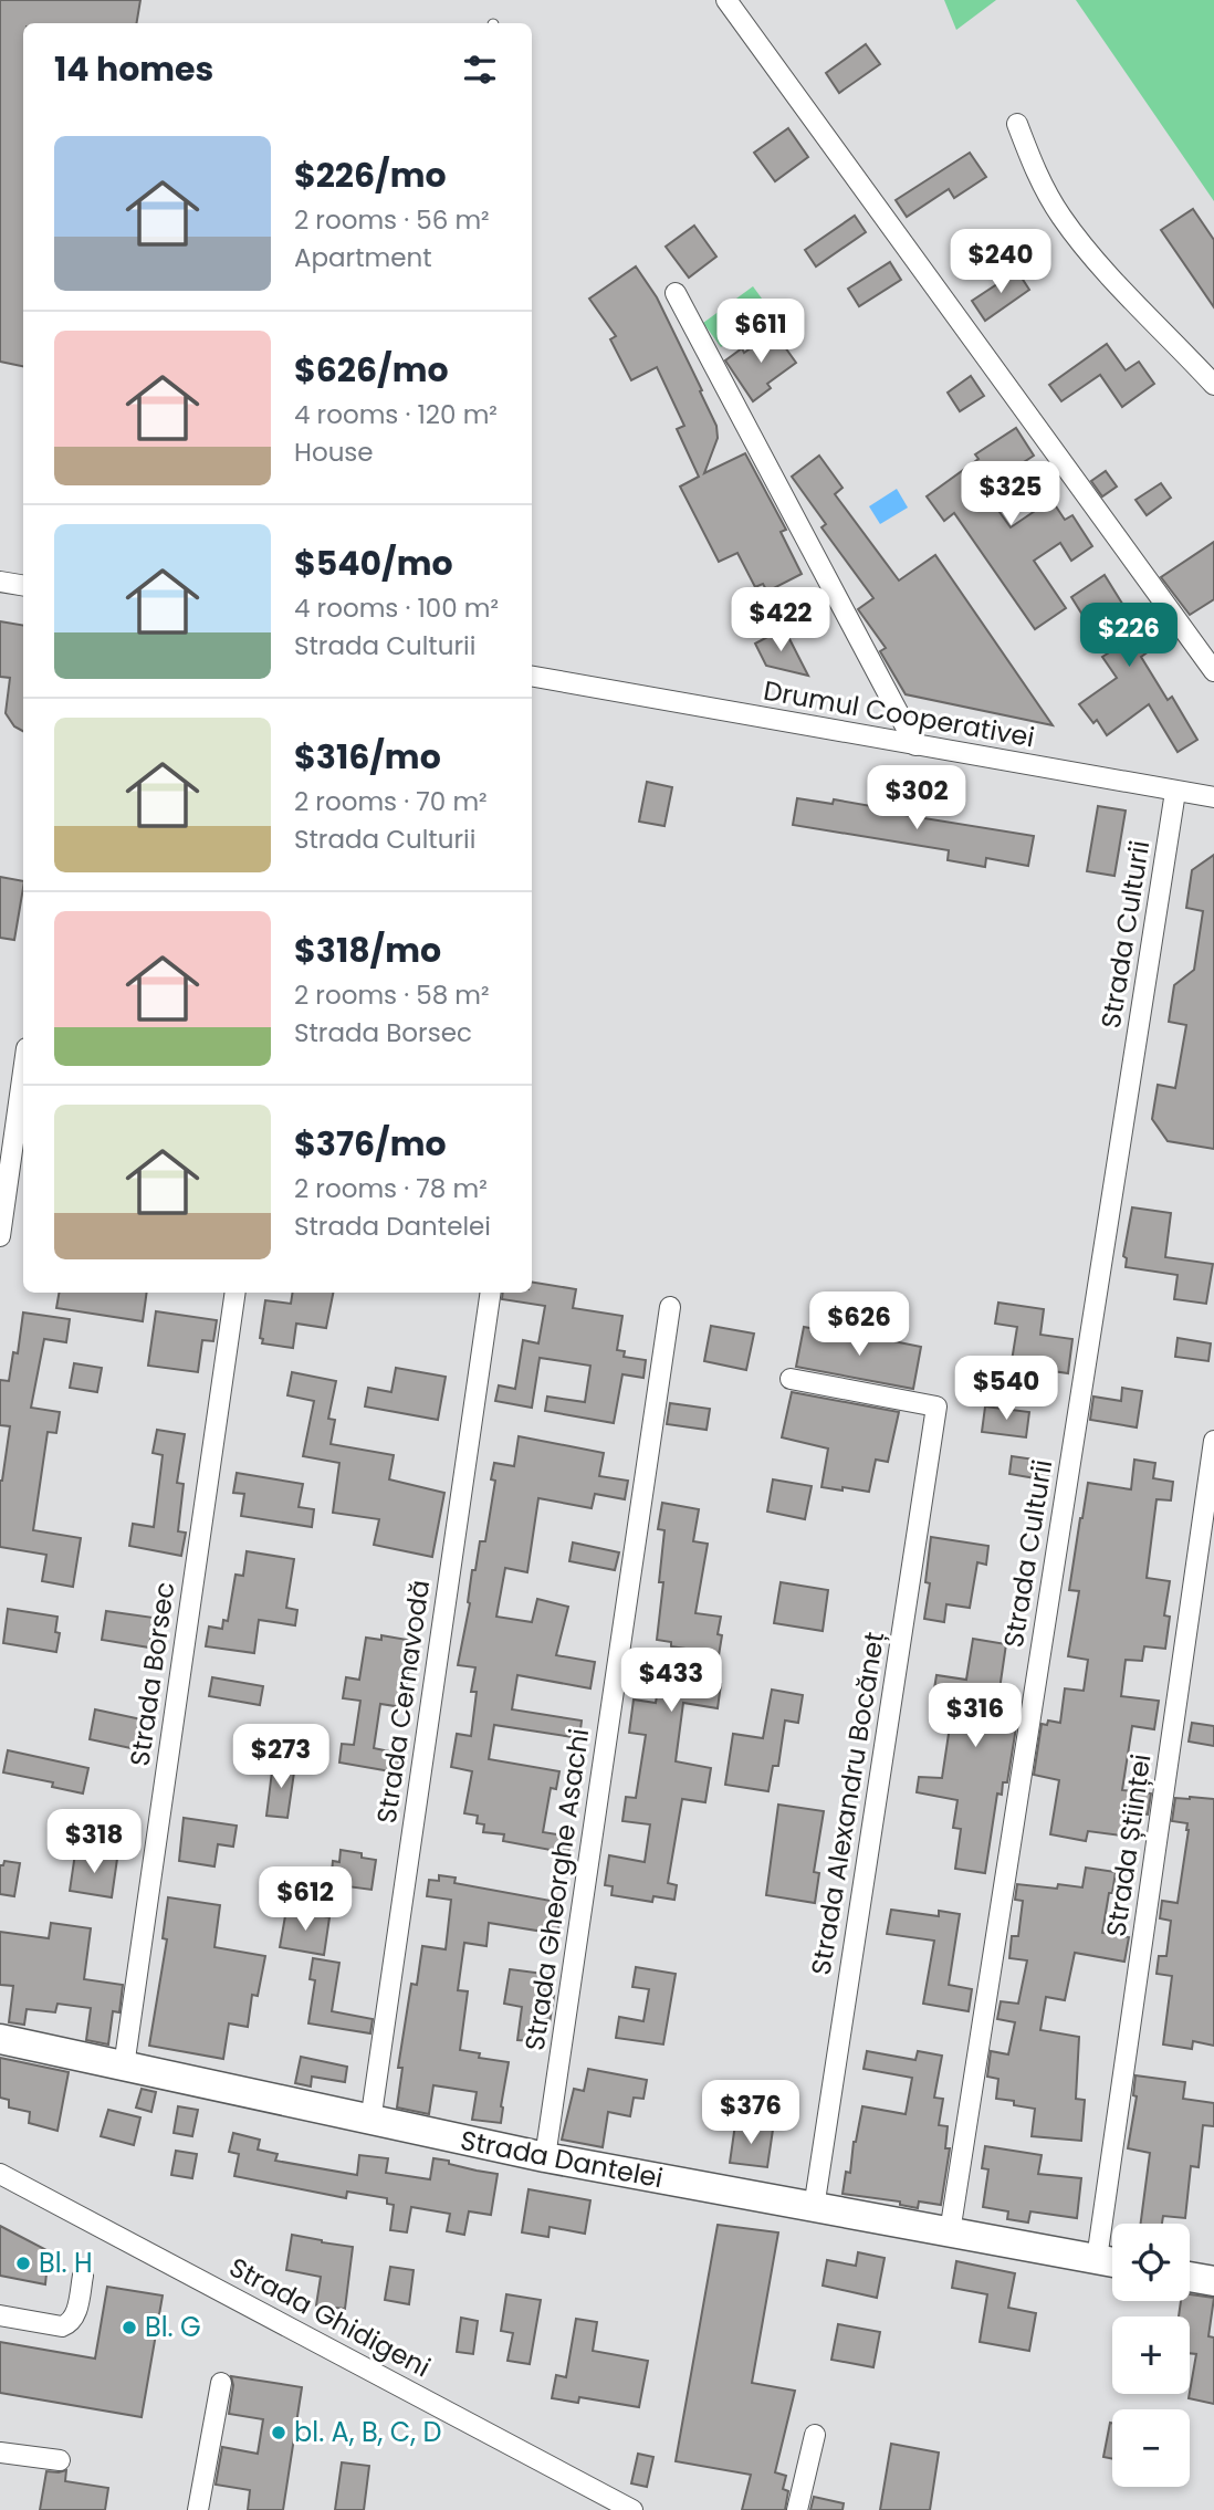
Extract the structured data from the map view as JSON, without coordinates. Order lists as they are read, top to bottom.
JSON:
{
  "streets": {
    "street": [
      "Drumul Cooperativei",
      "Strada Culturii",
      "Strada Borsec",
      "Strada Cernavodă",
      "Strada Alexandru Bocăneț",
      "Strada Științei",
      "Strada Gheorghe Asachi",
      "Strada Dantelei",
      "Strada Ghidigeni"
    ]
  },
  "crossings": [
    ["Drumul Cooperativei", "Strada Culturii"],
    ["Strada Culturii", "Strada Dantelei"],
    ["Strada Borsec", "Strada Dantelei"],
    ["Strada Cernavodă", "Strada Dantelei"],
    ["Strada Alexandru Bocăneț", "Strada Dantelei"],
    ["Strada Științei", "Strada Dantelei"],
    ["Strada Gheorghe Asachi", "Strada Dantelei"]
  ],
  "places": ["Bl. H", "Bl. G", "bl. A, B, C, D"],
  "page": {
    "heading": "14 homes",
    "list": [
      {
        "name": "$226/mo",
        "note": "2 rooms · 56 m² · Apartment"
      },
      {
        "name": "$626/mo",
        "note": "4 rooms · 120 m² · House"
      },
      {
        "name": "$540/mo",
        "note": "4 rooms · 100 m² · Strada Culturii"
      },
      {
        "name": "$316/mo",
        "note": "2 rooms · 70 m² · Strada Culturii"
      },
      {
        "name": "$318/mo",
        "note": "2 rooms · 58 m² · Strada Borsec"
      },
      {
        "name": "$376/mo",
        "note": "2 rooms · 78 m² · Strada Dantelei"
      }
    ],
    "price": [
      "$240",
      "$611",
      "$325",
      "$422",
      "$226",
      "$302",
      "$626",
      "$540",
      "$433",
      "$316",
      "$273",
      "$318",
      "$612",
      "$376"
    ],
    "map_buttons": ["+", "−"]
  }
}
